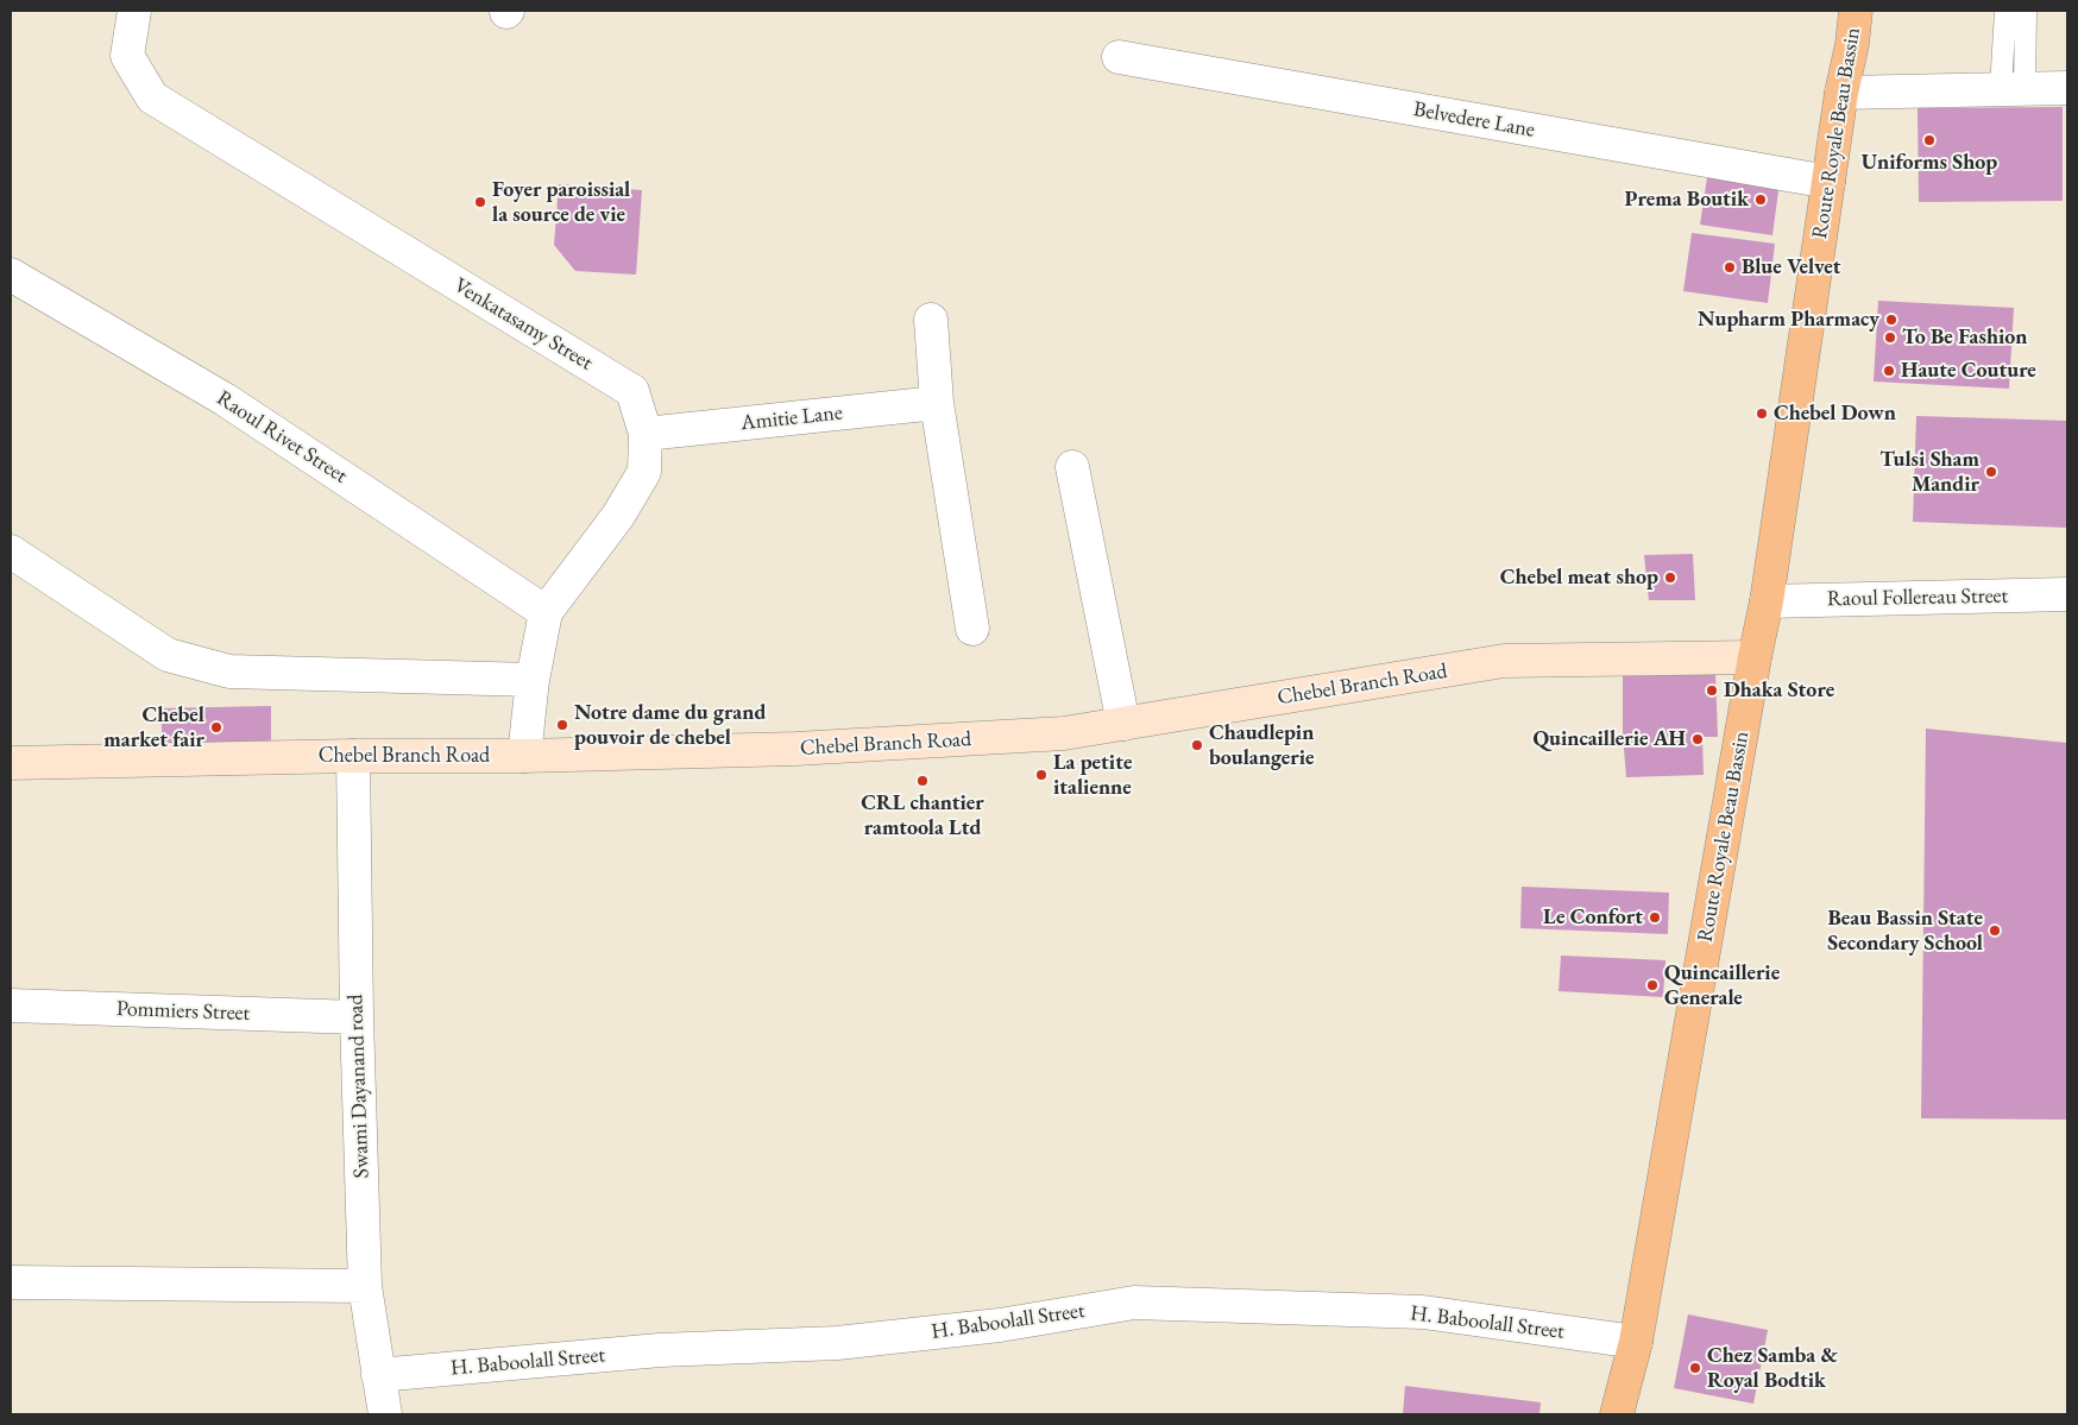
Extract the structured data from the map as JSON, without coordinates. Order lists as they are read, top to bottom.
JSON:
{
  "streets": {
    "main road": ["Route Royale Beau Bassin", "Chebel Branch Road"],
    "street": [
      "Belvedere Lane",
      "Venkatasamy Street",
      "Amitie Lane",
      "Raoul Rivet Street",
      "Raoul Follereau Street",
      "Pommiers Street",
      "Swami Dayanand road",
      "H. Baboolall Street"
    ]
  },
  "crossings": [
    ["Belvedere Lane", "Route Royale Beau Bassin"],
    ["Route Royale Beau Bassin", "Raoul Follereau Street"],
    ["Route Royale Beau Bassin", "Chebel Branch Road"],
    ["Route Royale Beau Bassin", "H. Baboolall Street"],
    ["Venkatasamy Street", "Amitie Lane"],
    ["Venkatasamy Street", "Raoul Rivet Street"],
    ["Venkatasamy Street", "Chebel Branch Road"],
    ["Chebel Branch Road", "Swami Dayanand road"],
    ["Pommiers Street", "Swami Dayanand road"],
    ["Swami Dayanand road", "H. Baboolall Street"]
  ],
  "places": [
    "Uniforms Shop",
    "Prema Boutik",
    "Foyer paroissial la source de vie",
    "Blue Velvet",
    "Nupharm Pharmacy",
    "To Be Fashion",
    "Haute Couture",
    "Chebel Down",
    "Tulsi Sham Mandir",
    "Chebel meat shop",
    "Dhaka Store",
    "Notre dame du grand pouvoir de chebel",
    "Chebel market fair",
    "Quincaillerie AH",
    "Chaudlepin boulangerie",
    "La petite italienne",
    "CRL chantier ramtoola Ltd",
    "Le Confort",
    "Beau Bassin State Secondary School",
    "Quincaillerie Generale",
    "Chez Samba & Royal Bodtik"
  ]
}
